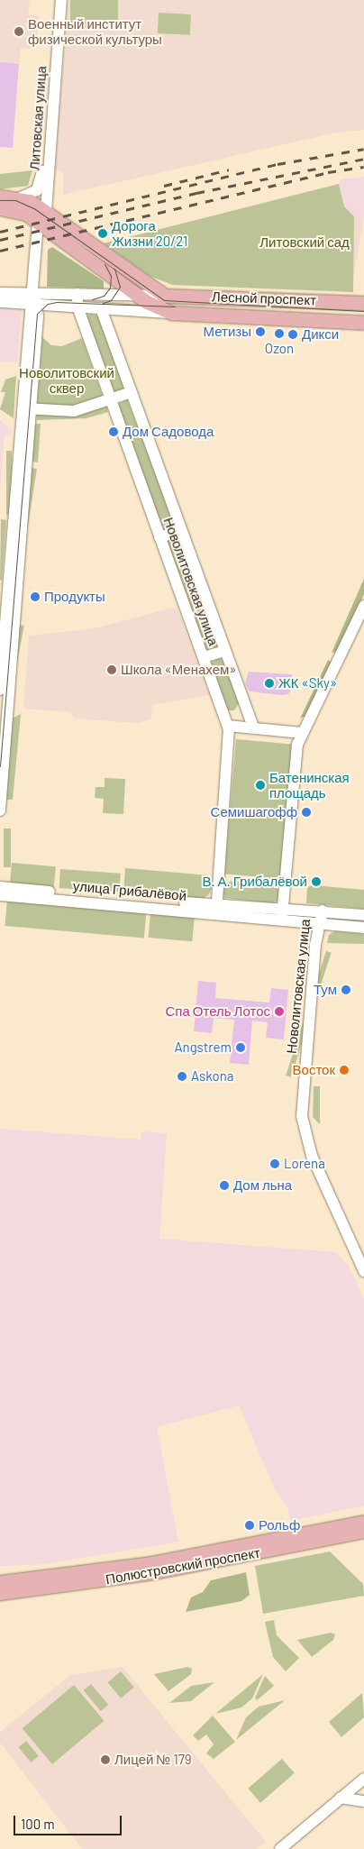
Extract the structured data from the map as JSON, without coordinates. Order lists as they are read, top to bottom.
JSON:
{
  "streets": {
    "main road": ["Лесной проспект", "Полюстровский проспект"],
    "street": ["Литовская улица", "Новолитовская улица", "улица Грибалёвой"]
  },
  "crossings": [
    ["Литовская улица", "Лесной проспект"],
    ["Лесной проспект", "Новолитовская улица"],
    ["Новолитовская улица", "улица Грибалёвой"]
  ],
  "parks": ["Литовский сад", "Новолитовский сквер"],
  "places": [
    "Военный институт физической культуры",
    "Дорога Жизни 20/21",
    "Метизы",
    "Ozon",
    "Дикси",
    "Дом Садовода",
    "Продукты",
    "Школа «Менахем»",
    "ЖК «Sky»",
    "Батенинская площадь",
    "Семишагофф",
    "В. А. Грибалёвой",
    "Тум",
    "Спа Отель Лотос",
    "Angstrem",
    "Восток",
    "Askona",
    "Lorena",
    "Дом льна",
    "Рольф",
    "Лицей № 179"
  ],
  "scale_bar": "100 m"
}
